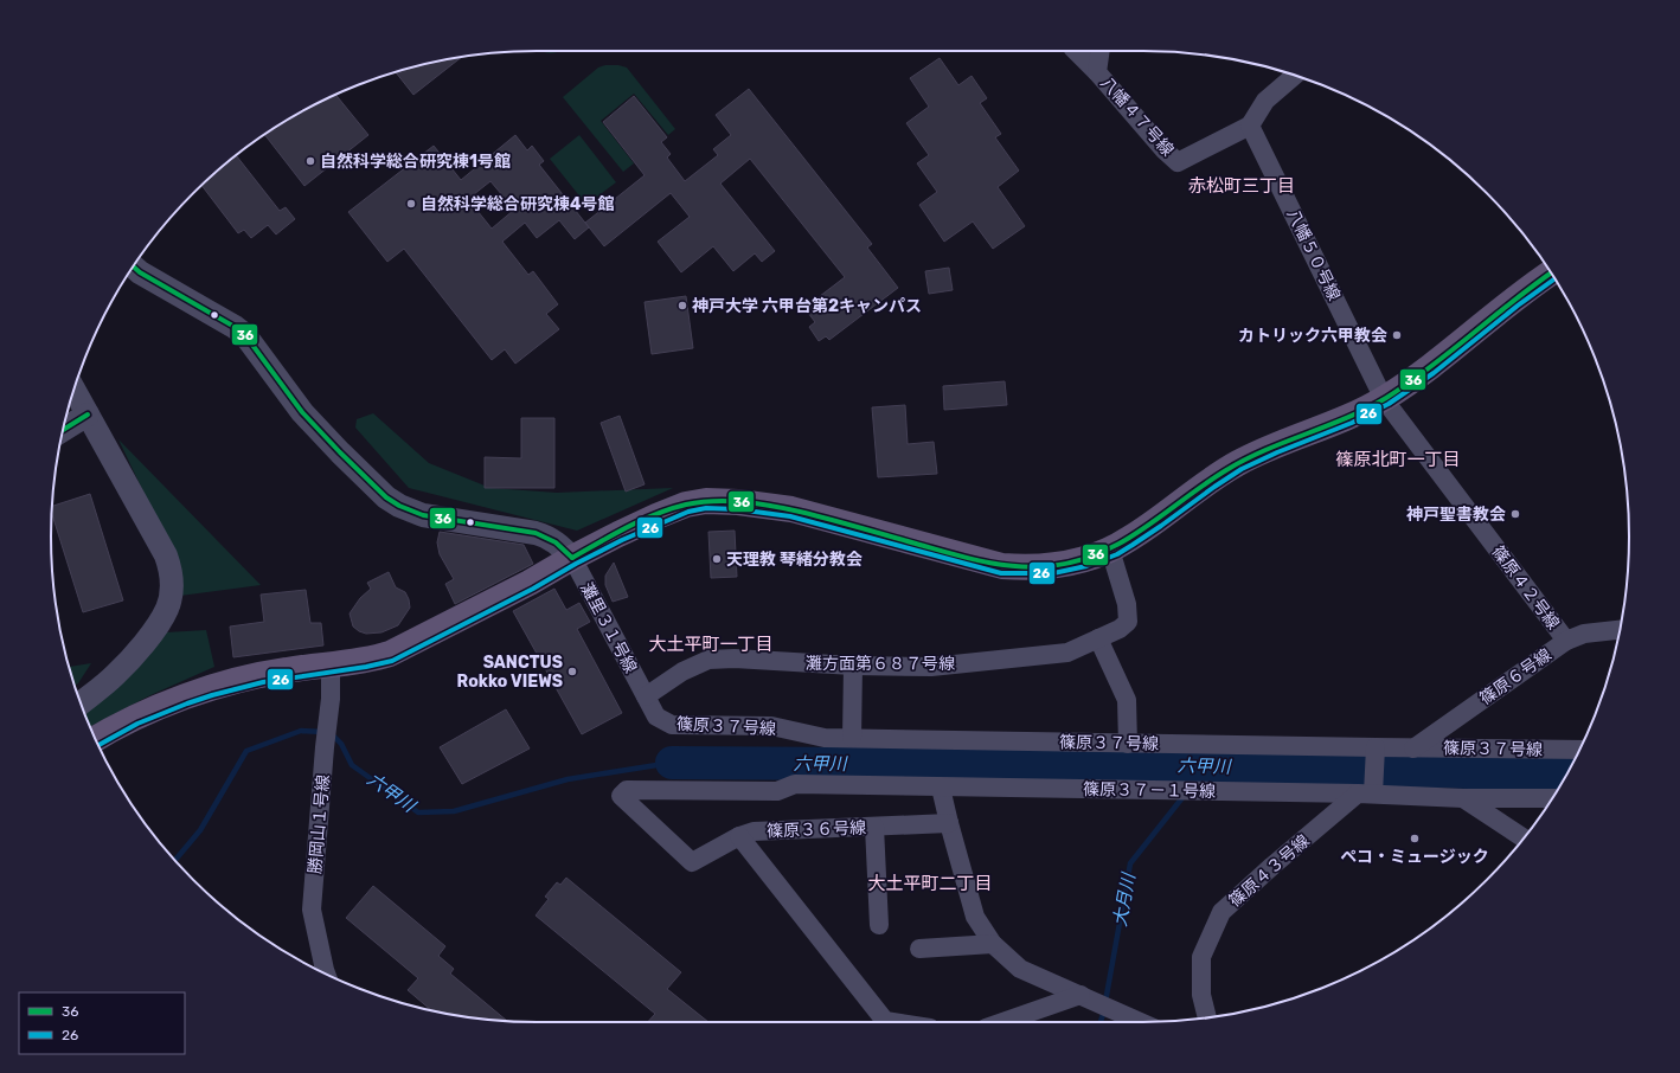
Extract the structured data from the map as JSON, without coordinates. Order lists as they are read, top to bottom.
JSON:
{
  "streets": {
    "street": [
      "八幡４７号線",
      "八幡５０号線",
      "篠原４２号線",
      "灘里３１号線",
      "灘方面第６８７号線",
      "篠原６号線",
      "篠原３７号線",
      "篠原３７－１号線",
      "勝岡山１号線",
      "篠原３６号線",
      "篠原４３号線"
    ]
  },
  "crossings": [
    ["八幡４７号線", "八幡５０号線"],
    ["八幡５０号線", "篠原４２号線"],
    ["篠原４２号線", "篠原６号線"],
    ["灘里３１号線", "灘方面第６８７号線"],
    ["灘里３１号線", "篠原３７号線"],
    ["灘方面第６８７号線", "篠原３７号線"],
    ["篠原６号線", "篠原３７号線"],
    ["篠原３７－１号線", "篠原３６号線"],
    ["篠原３７－１号線", "篠原４３号線"]
  ],
  "districts": [
    "赤松町三丁目",
    "篠原北町一丁目",
    "大土平町一丁目",
    "大土平町二丁目"
  ],
  "water": ["六甲川", "大月川"],
  "places": [
    "自然科学総合研究棟1号館",
    "自然科学総合研究棟4号館",
    "神戸大学 六甲台第2キャンパス",
    "カトリック六甲教会",
    "神戸聖書教会",
    "天理教 琴緒分教会",
    "SANCTUS Rokko VIEWS",
    "ペコ・ミュージック"
  ],
  "lines": ["transit line 36", "transit line 26"],
  "legend": ["36", "26"]
}
